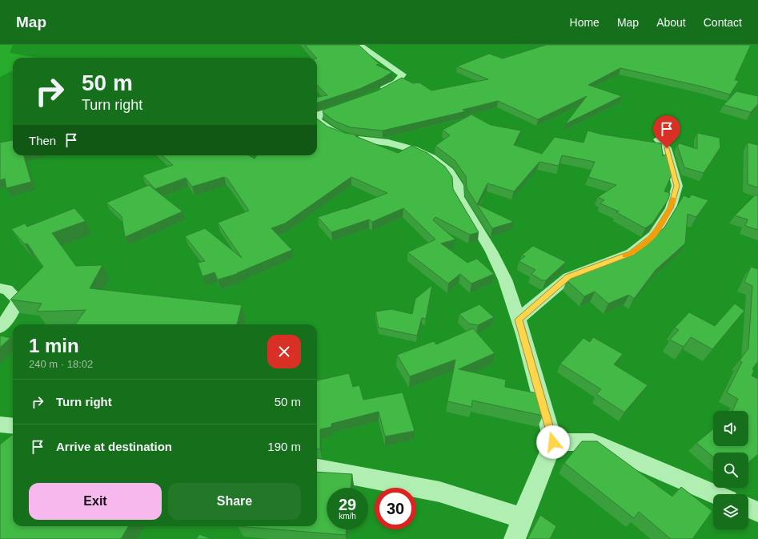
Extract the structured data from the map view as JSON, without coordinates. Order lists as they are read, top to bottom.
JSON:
{
  "page": {
    "header": "Map",
    "nav": [
      "Home",
      "Map",
      "About",
      "Contact"
    ],
    "turn": ["50 m", "Turn right"],
    "then": "Then",
    "heading": ["1 min", "240 m · 18:02"],
    "list": [
      {
        "name": "Turn right",
        "value": "50 m"
      },
      {
        "name": "Arrive at destination",
        "value": "190 m"
      }
    ],
    "buttons": ["Exit", "Share"],
    "speed": "29 km/h",
    "limit": "30"
  }
}
